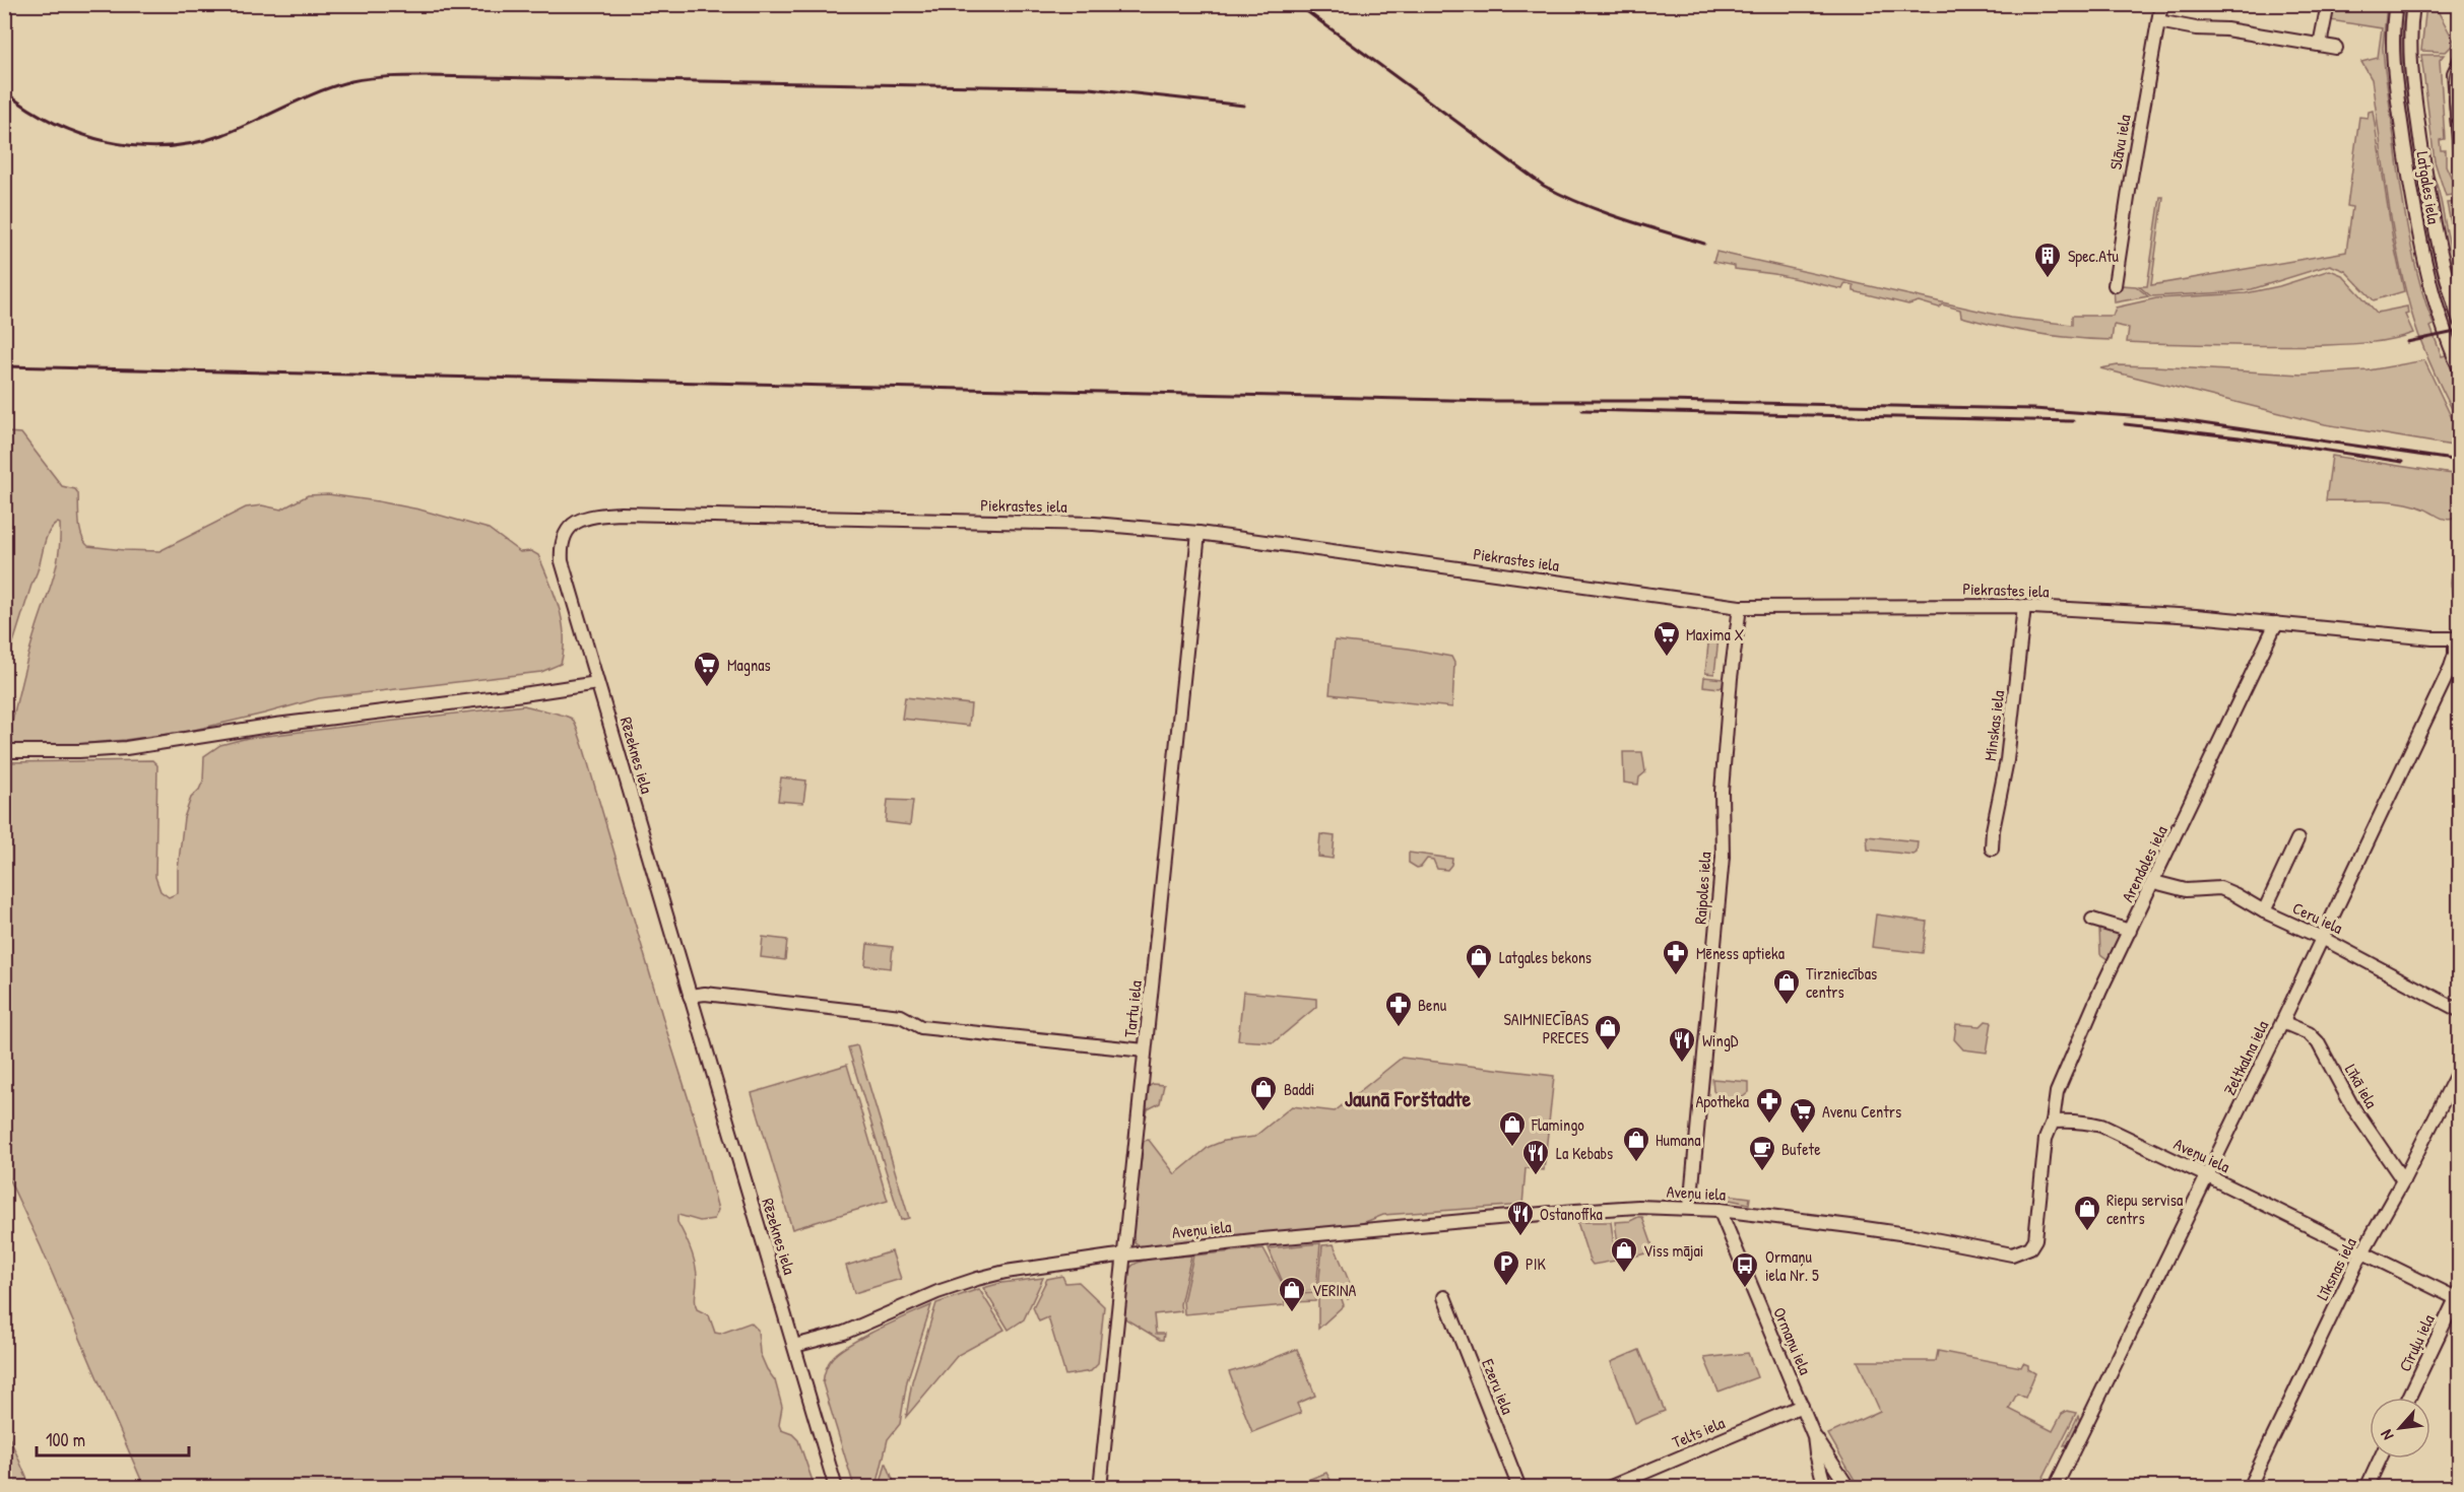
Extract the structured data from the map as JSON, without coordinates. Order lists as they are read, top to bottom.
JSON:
{
  "streets": {
    "street": [
      "Slāvu iela",
      "Latgales iela",
      "Piekrastes iela",
      "Minskas iela",
      "Rēzeknes iela",
      "Arendoles iela",
      "Raipoles iela",
      "Ceru iela",
      "Tartu iela",
      "Zeltkalna iela",
      "Līkā iela",
      "Aveņu iela",
      "Līksnas iela",
      "Ormaņu iela",
      "Cīruļu iela",
      "Ezeru iela",
      "Telts iela"
    ]
  },
  "crossings": [
    ["Piekrastes iela", "Minskas iela"],
    ["Piekrastes iela", "Rēzeknes iela"],
    ["Piekrastes iela", "Arendoles iela"],
    ["Piekrastes iela", "Raipoles iela"],
    ["Piekrastes iela", "Tartu iela"],
    ["Piekrastes iela", "Zeltkalna iela"],
    ["Rēzeknes iela", "Aveņu iela"],
    ["Arendoles iela", "Ceru iela"],
    ["Arendoles iela", "Aveņu iela"],
    ["Raipoles iela", "Aveņu iela"],
    ["Ceru iela", "Zeltkalna iela"],
    ["Tartu iela", "Aveņu iela"],
    ["Zeltkalna iela", "Līkā iela"],
    ["Zeltkalna iela", "Aveņu iela"],
    ["Līkā iela", "Līksnas iela"],
    ["Aveņu iela", "Līksnas iela"],
    ["Aveņu iela", "Ormaņu iela"],
    ["Aveņu iela", "Cīruļu iela"],
    ["Ormaņu iela", "Telts iela"]
  ],
  "districts": ["Jaunā Forštadte"],
  "places": {
    "building": ["Spec.Atu"],
    "supermarket": ["Maxima X", "Magnas", "Avenu Centrs"],
    "pharmacy": ["Mēness aptieka", "Benu", "Apotheka"],
    "shop": [
      "Latgales bekons",
      "Tirzniecības centrs",
      "SAIMNIECĪBAS PRECES",
      "Baddi",
      "Flamingo",
      "Humana",
      "Riepu servisa centrs",
      "Viss mājai",
      "VERINA"
    ],
    "restaurant": ["WingD", "La Kebabs", "Ostanoffka"],
    "cafe": ["Bufete"],
    "parking": ["PIK"],
    "bus stop": ["Ormaņu iela Nr. 5"]
  },
  "scale_bar": "100 m",
  "north": "bottom left"
}
